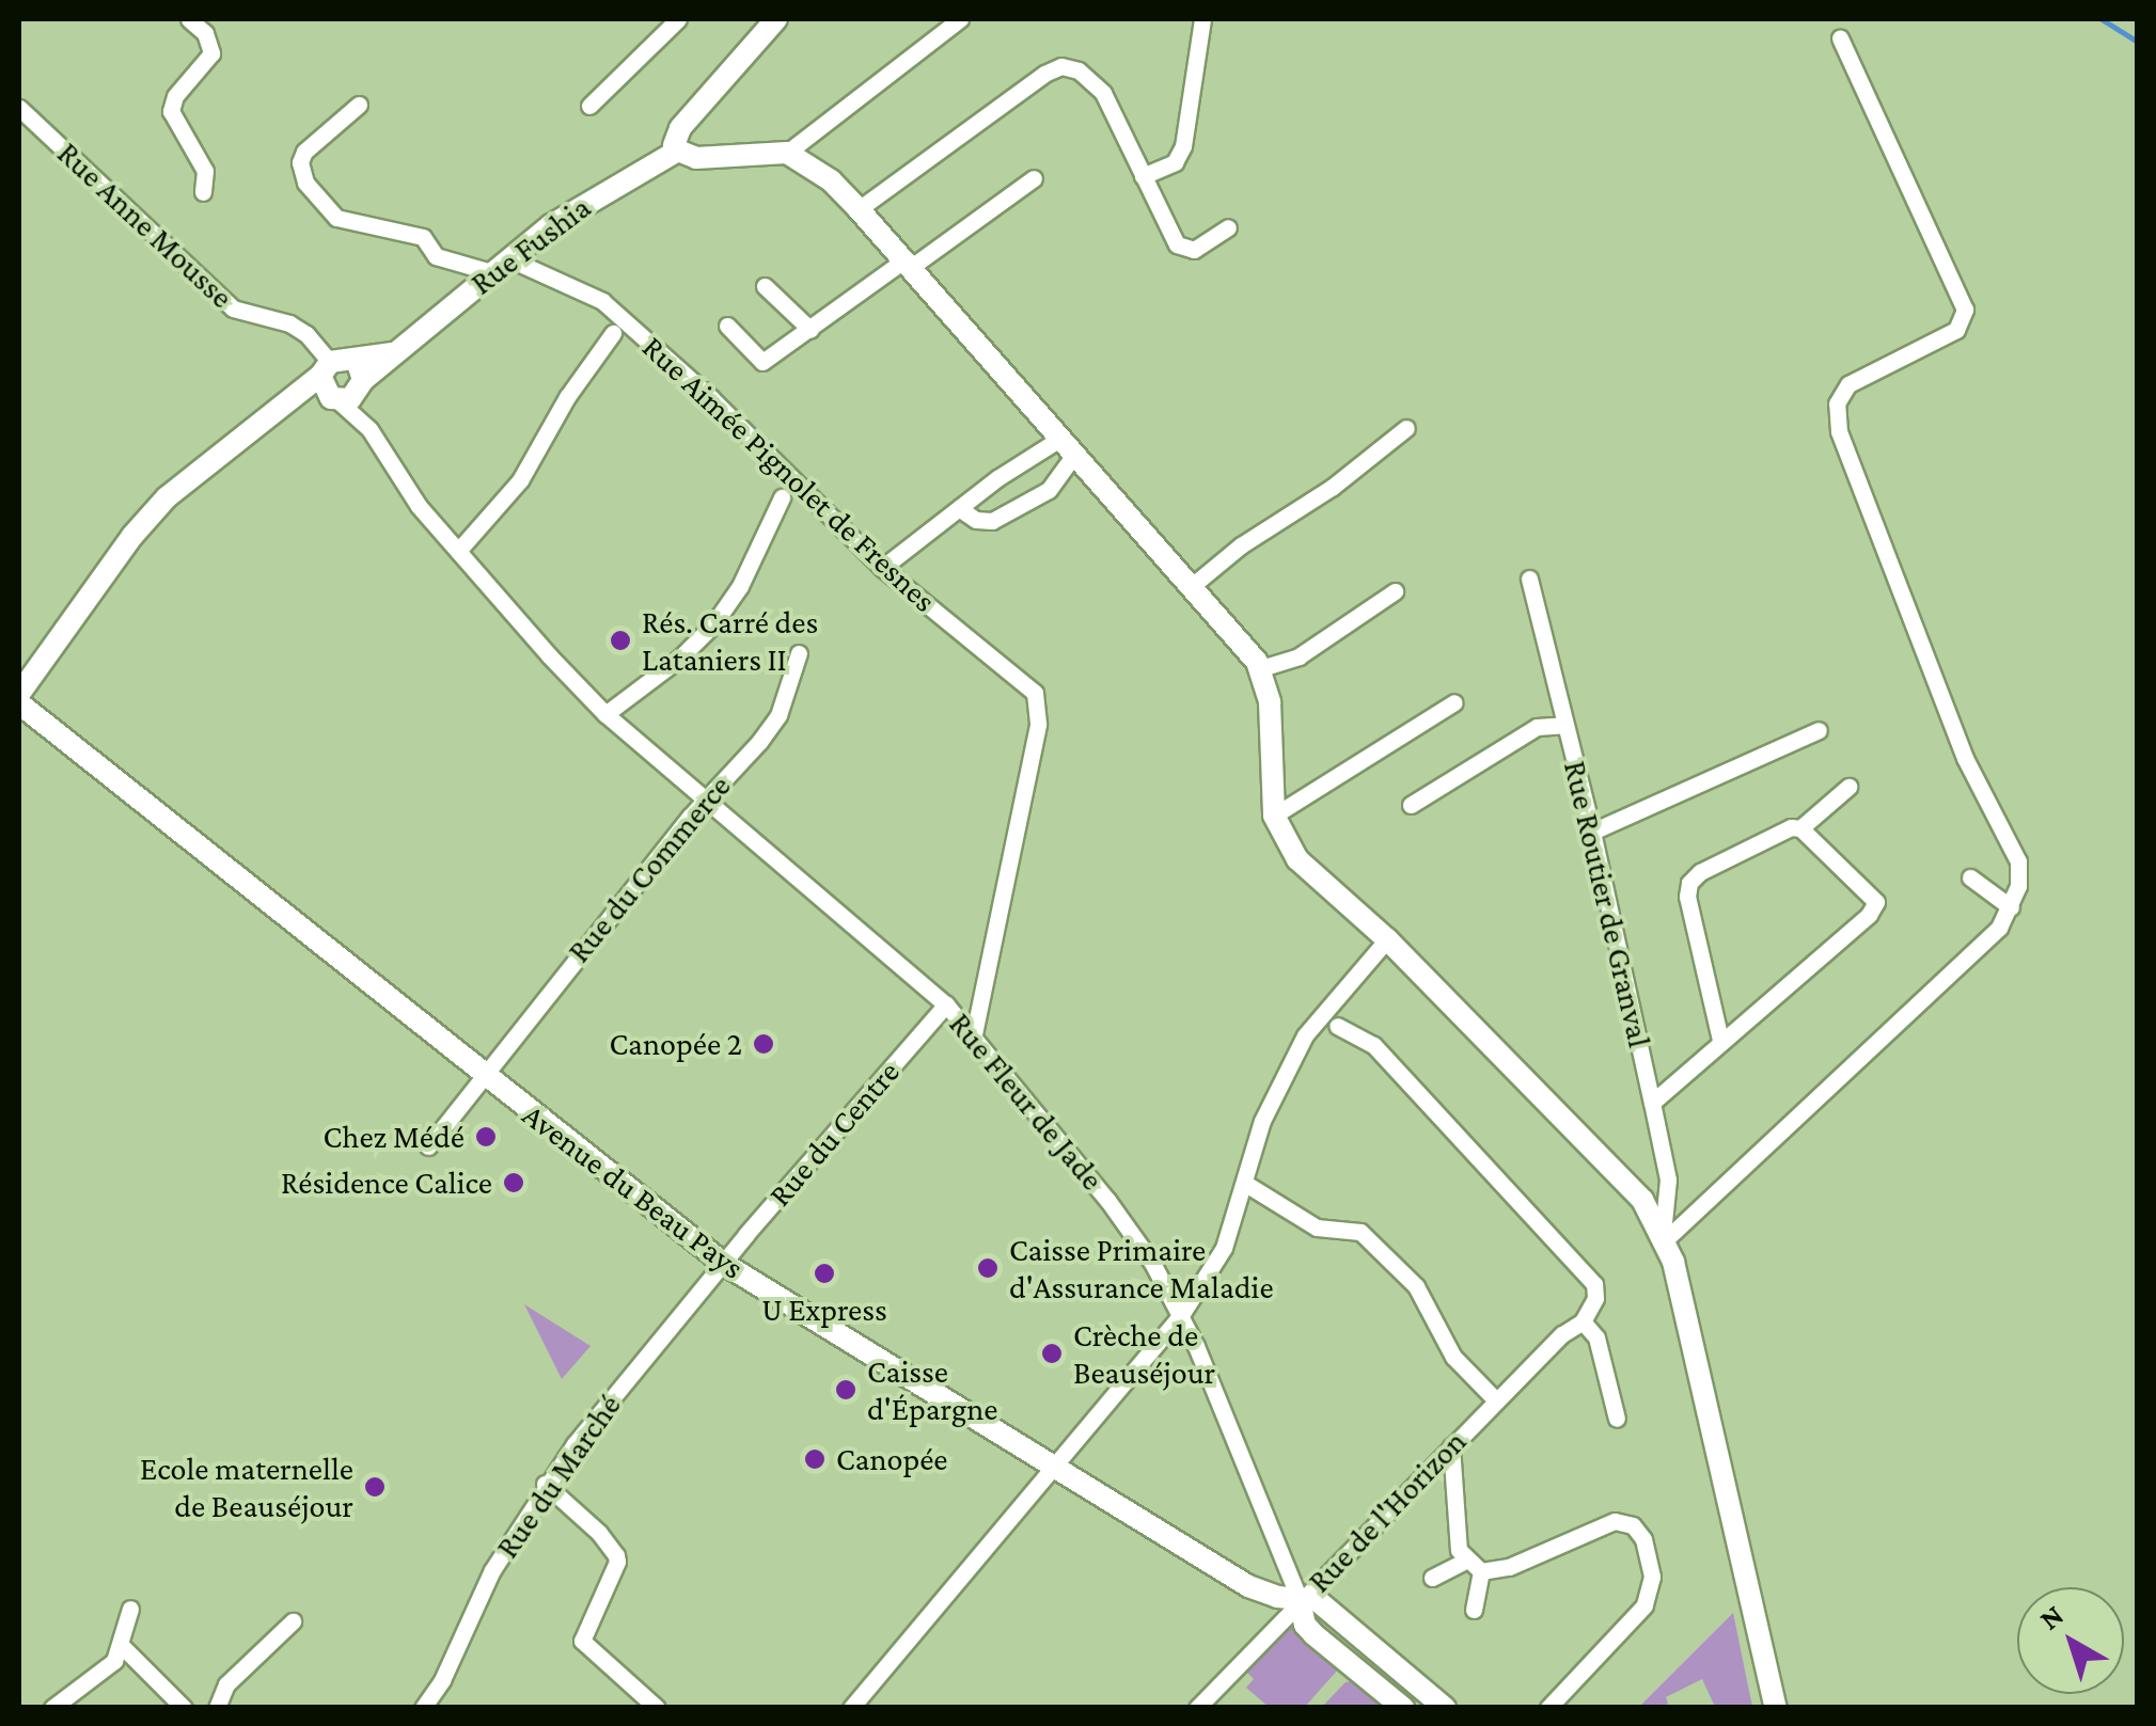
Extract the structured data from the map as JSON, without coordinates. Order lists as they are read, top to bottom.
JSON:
{
  "streets": {
    "street": [
      "Rue Anne Mousse",
      "Rue Fushia",
      "Rue Aimée Pignolet de Fresnes",
      "Rue du Commerce",
      "Rue Routier de Granval",
      "Rue Fleur de Jade",
      "Rue du Centre",
      "Avenue du Beau Pays",
      "Rue du Marché",
      "Rue de l'Horizon"
    ]
  },
  "crossings": [
    ["Rue Fushia", "Rue Aimée Pignolet de Fresnes"],
    ["Rue Fushia", "Rue Fleur de Jade"],
    ["Rue Aimée Pignolet de Fresnes", "Rue Fleur de Jade"],
    ["Rue du Commerce", "Rue Fleur de Jade"],
    ["Rue du Commerce", "Avenue du Beau Pays"],
    ["Rue Fleur de Jade", "Rue du Centre"],
    ["Rue Fleur de Jade", "Avenue du Beau Pays"],
    ["Rue Fleur de Jade", "Rue de l'Horizon"],
    ["Rue du Centre", "Avenue du Beau Pays"],
    ["Rue du Centre", "Rue du Marché"],
    ["Avenue du Beau Pays", "Rue du Marché"],
    ["Avenue du Beau Pays", "Rue de l'Horizon"]
  ],
  "places": [
    "Rés. Carré des Lataniers II",
    "Canopée 2",
    "Chez Médé",
    "Résidence Calice",
    "Caisse Primaire d'Assurance Maladie",
    "U Express",
    "Crèche de Beauséjour",
    "Caisse d'Épargne",
    "Canopée",
    "Ecole maternelle de Beauséjour"
  ],
  "north": "top left"
}
